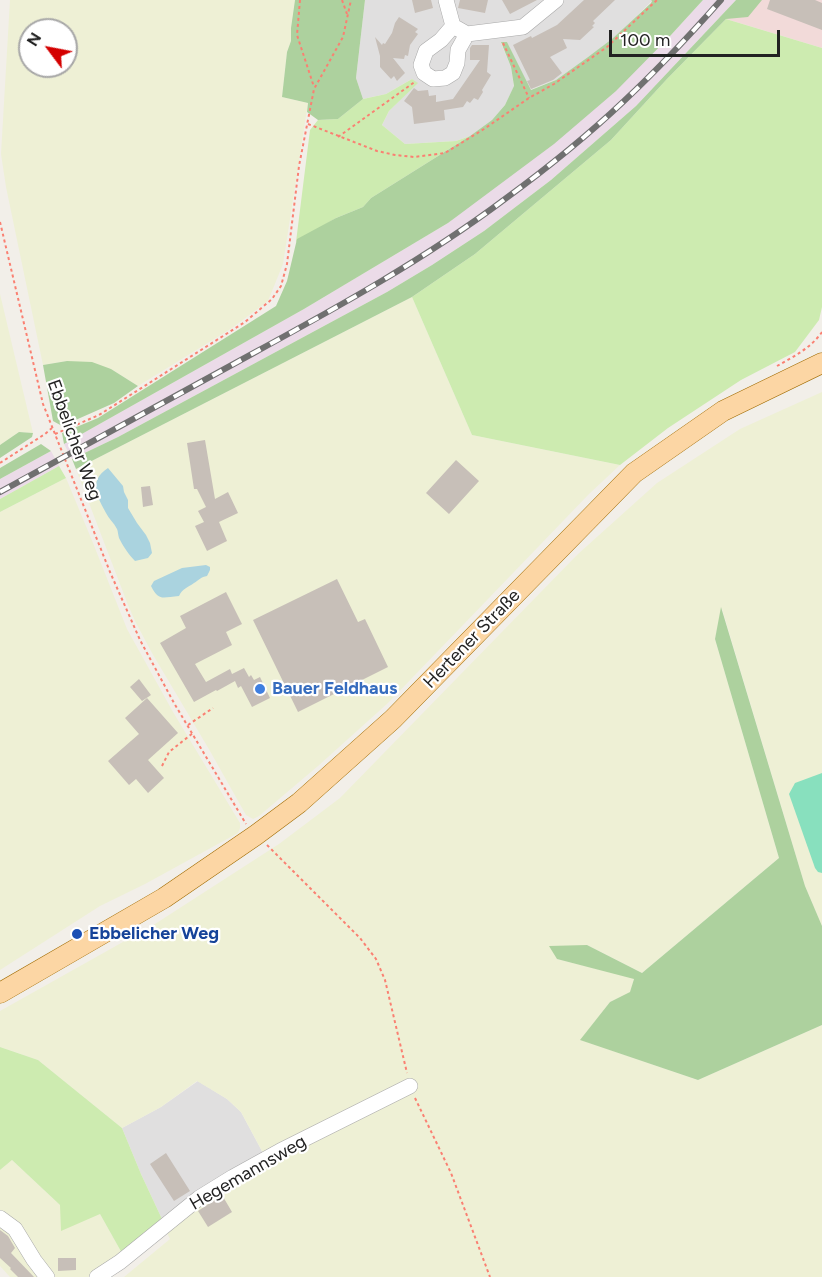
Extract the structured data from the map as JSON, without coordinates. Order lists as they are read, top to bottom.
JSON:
{
  "streets": {
    "main road": ["Hertener Straße"],
    "street": ["Hegemannsweg"],
    "path": ["Ebbelicher Weg"]
  },
  "crossings": [
    ["Ebbelicher Weg", "Hertener Straße"],
    ["Ebbelicher Weg", "Hegemannsweg"]
  ],
  "places": ["Bauer Feldhaus", "Ebbelicher Weg"],
  "scale_bar": "100 m",
  "north": "top left"
}
